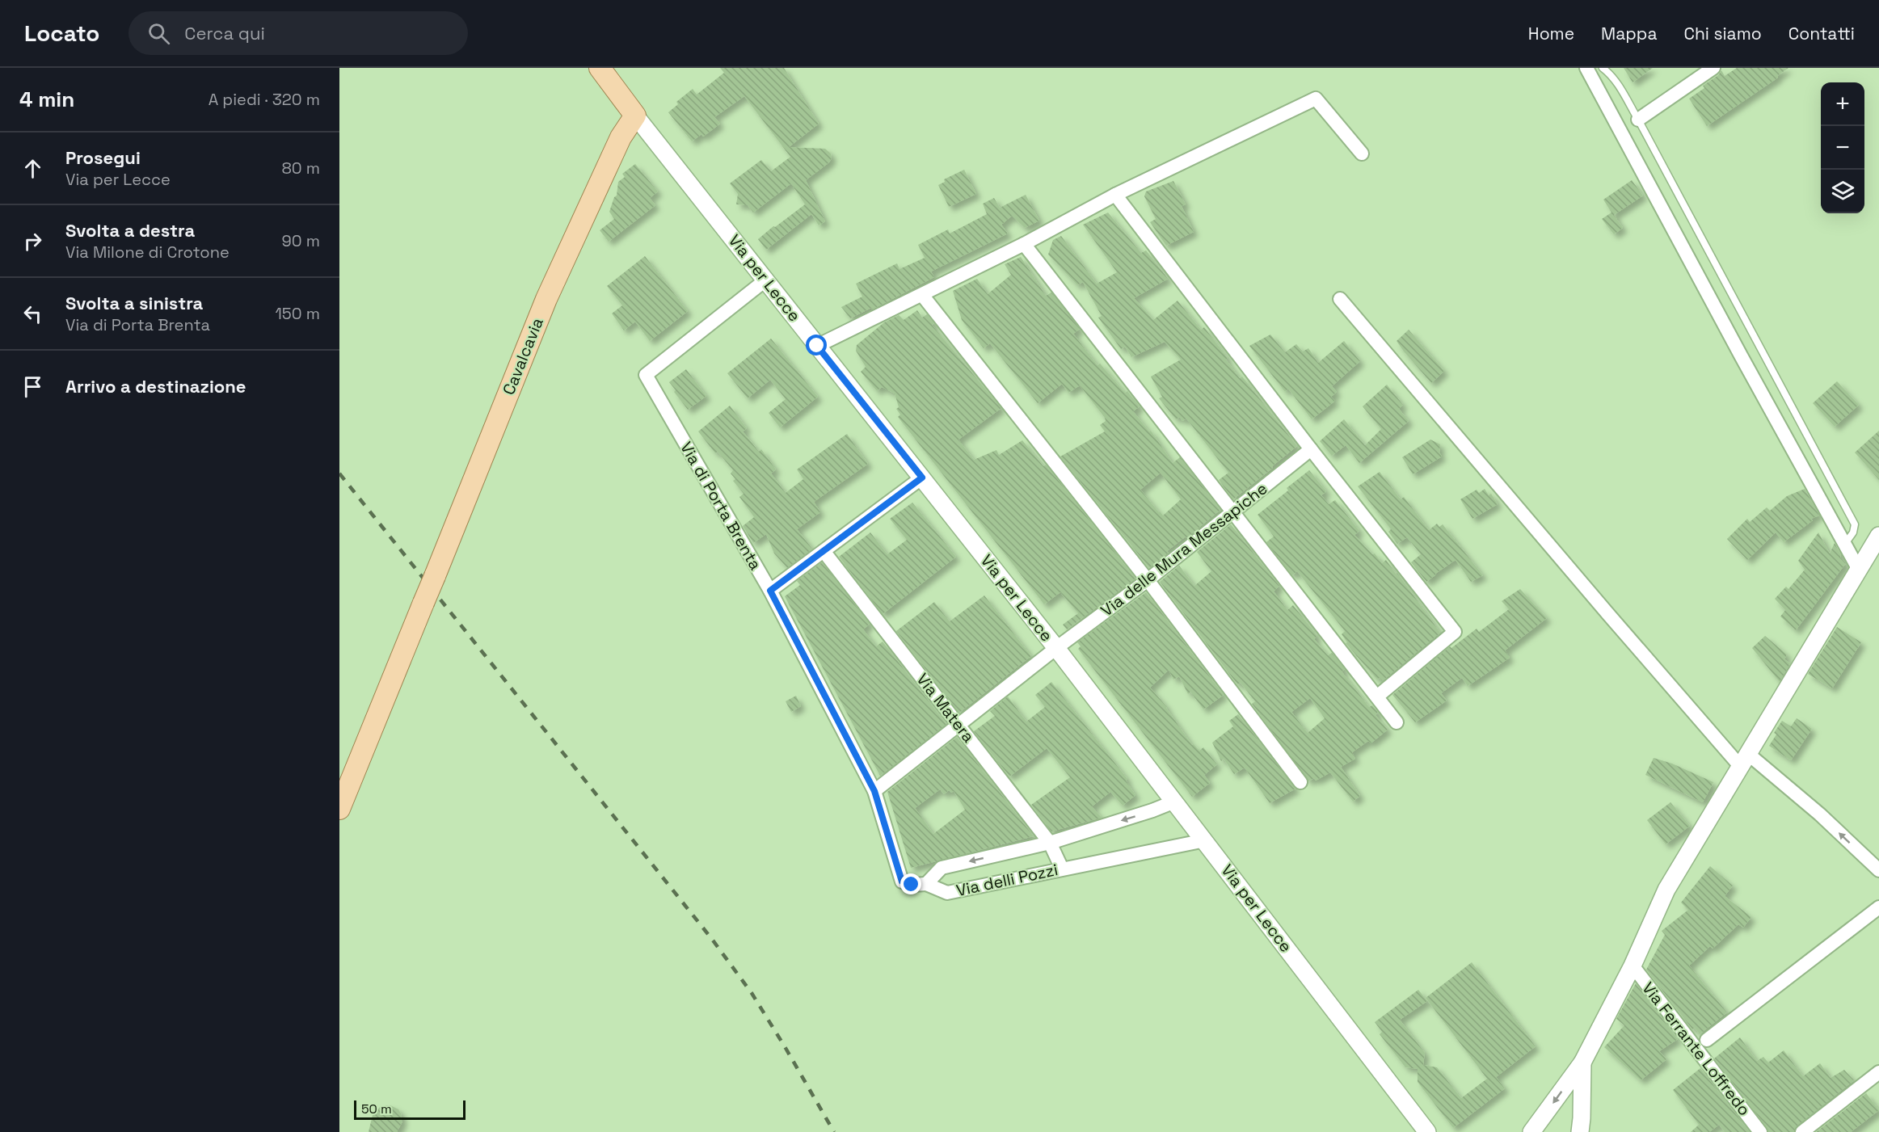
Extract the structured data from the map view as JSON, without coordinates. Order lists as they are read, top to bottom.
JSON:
{
  "streets": {
    "main road": ["Via per Lecce", "Cavalcavia"],
    "street": [
      "Via di Porta Brenta",
      "Via delle Mura Messapiche",
      "Via Matera",
      "Via delli Pozzi",
      "Via Ferrante Loffredo"
    ]
  },
  "crossings": [
    ["Via per Lecce", "Cavalcavia"],
    ["Via per Lecce", "Via di Porta Brenta"],
    ["Via per Lecce", "Via delle Mura Messapiche"],
    ["Via per Lecce", "Via delli Pozzi"],
    ["Via di Porta Brenta", "Via delle Mura Messapiche"],
    ["Via di Porta Brenta", "Via delli Pozzi"],
    ["Via delle Mura Messapiche", "Via Matera"],
    ["Via Matera", "Via delli Pozzi"]
  ],
  "scale_bar": "50 m",
  "page": {
    "header": "Locato",
    "search": "Cerca qui",
    "nav": [
      "Home",
      "Mappa",
      "Chi siamo",
      "Contatti"
    ],
    "heading": ["4 min", "A piedi · 320 m"],
    "map_buttons": ["+", "−"],
    "list": [
      ["Prosegui", "Via per Lecce", "80 m"],
      ["Svolta a destra", "Via Milone di Crotone", "90 m"],
      ["Svolta a sinistra", "Via di Porta Brenta", "150 m"],
      "Arrivo a destinazione"
    ],
    "scale": "50 m"
  }
}
